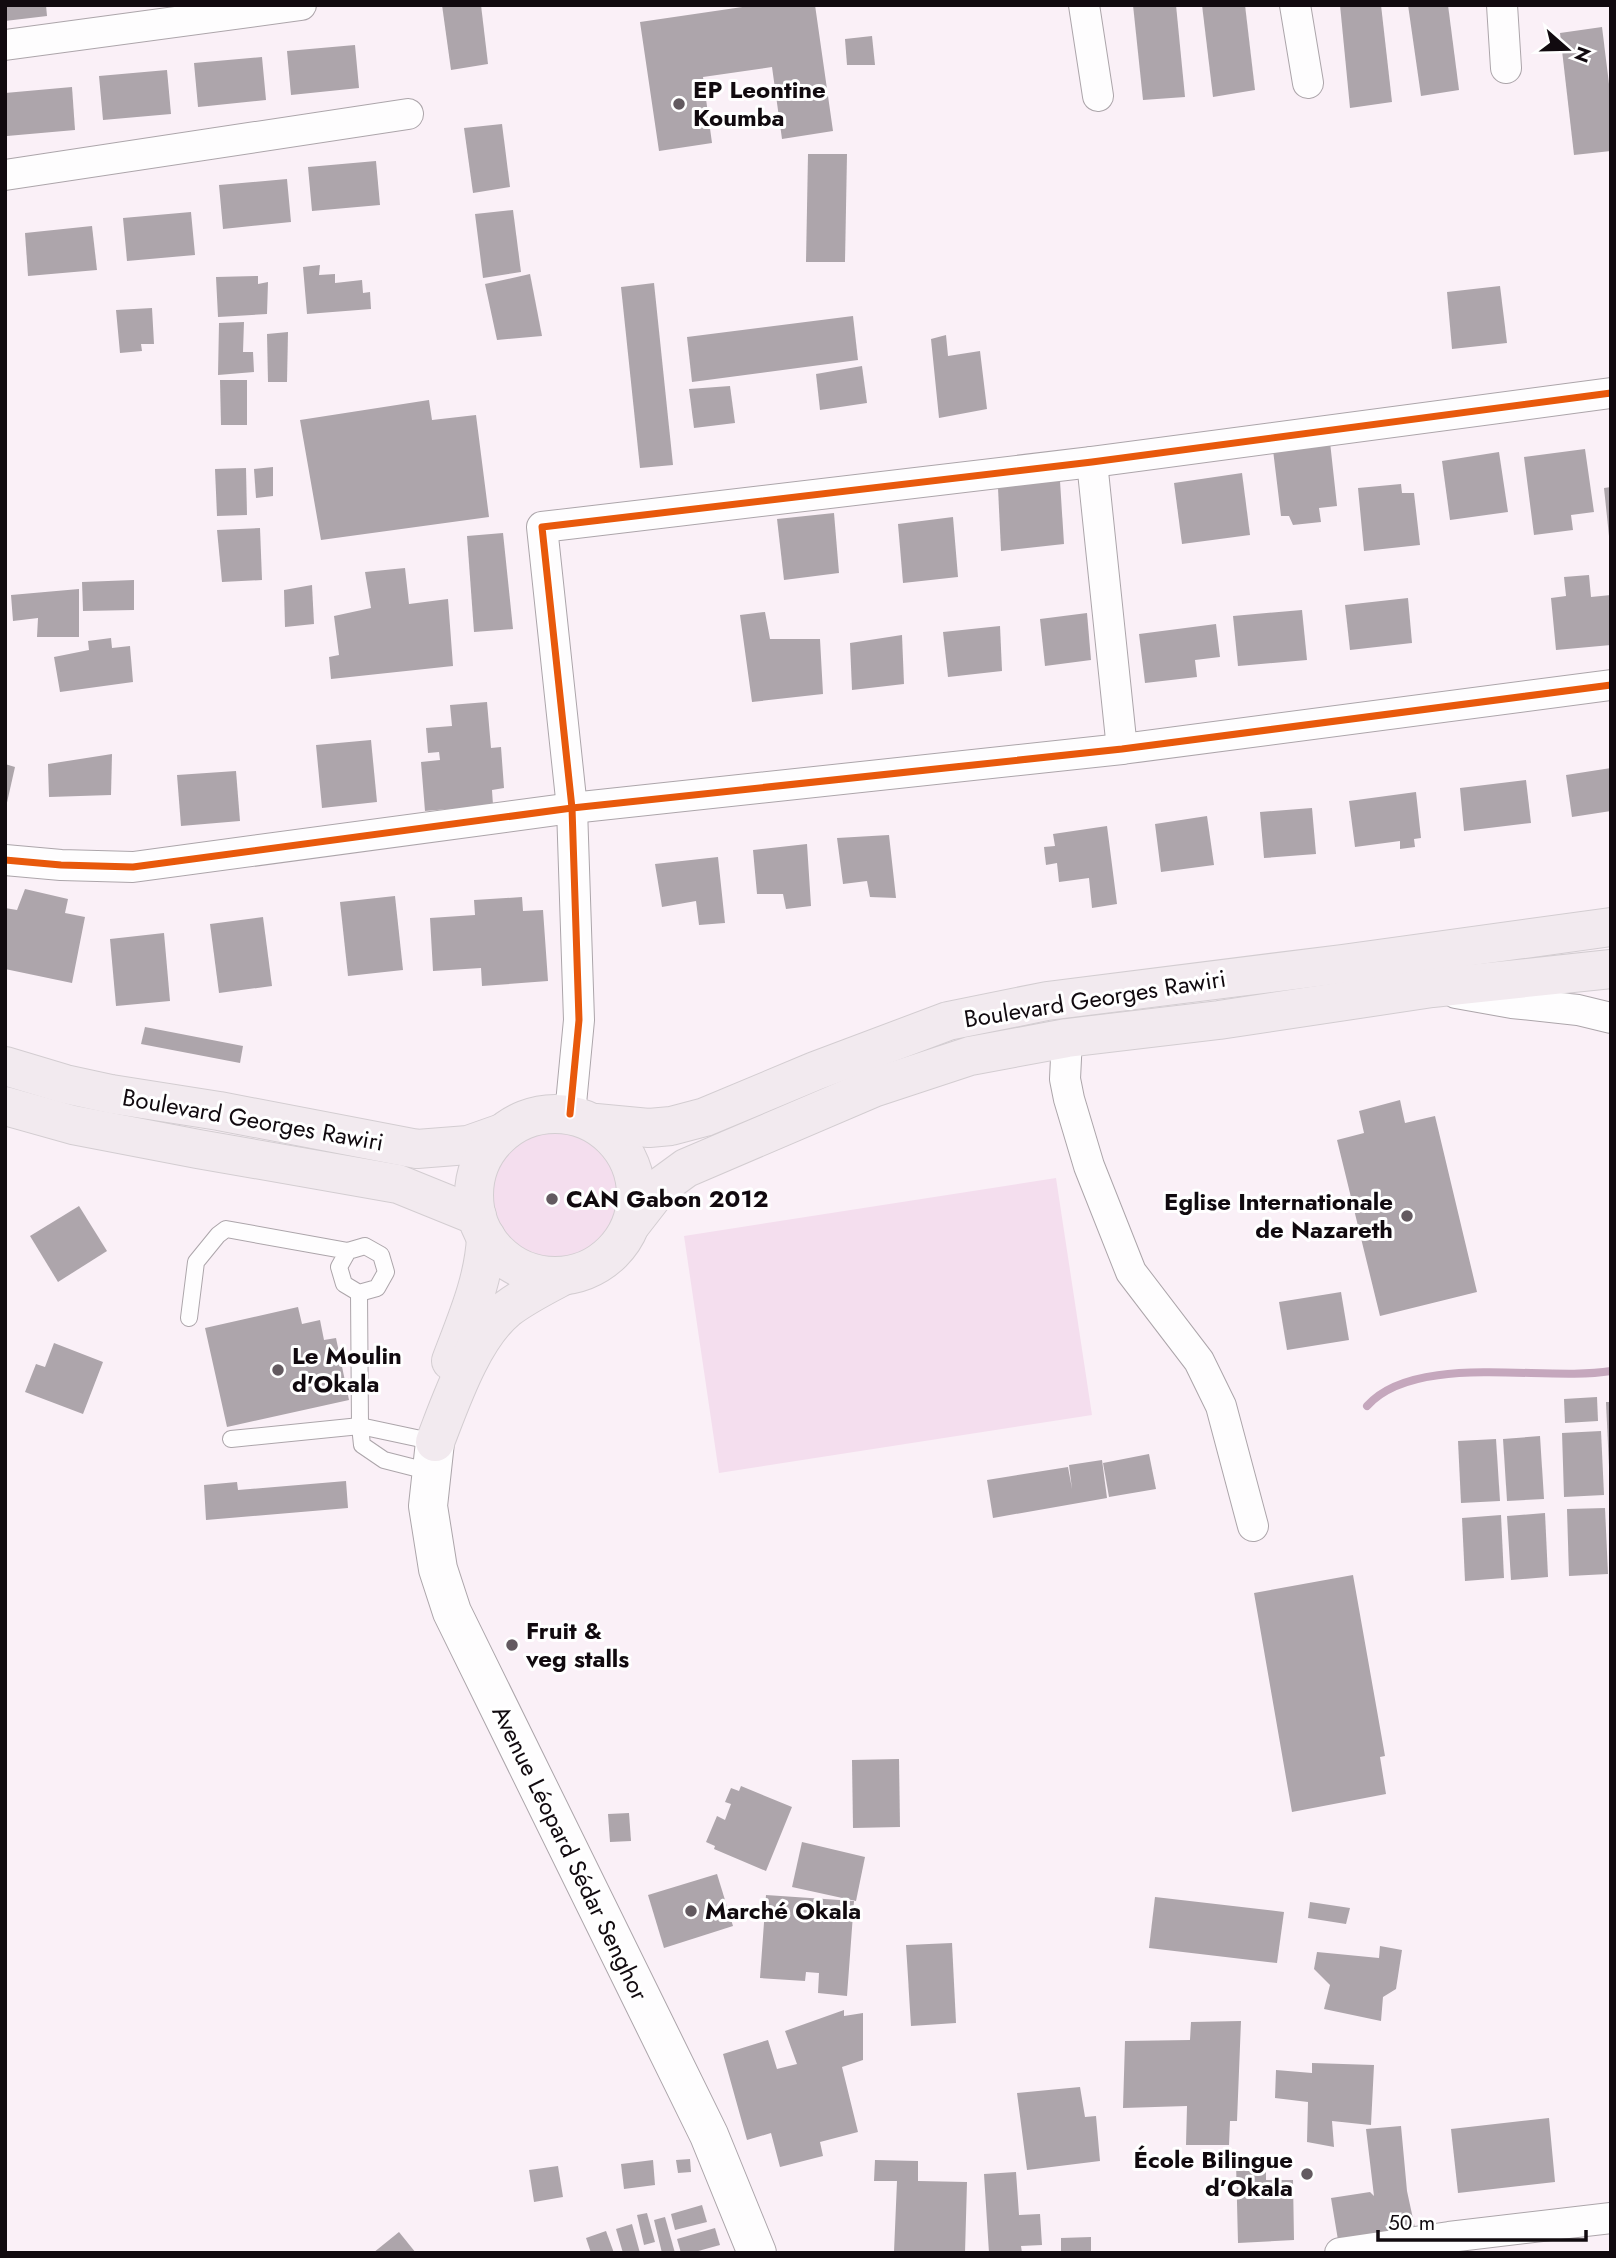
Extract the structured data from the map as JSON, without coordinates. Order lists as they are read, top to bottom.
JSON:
{
  "streets": {
    "main road": ["Boulevard Georges Rawiri"],
    "street": ["Avenue Léopard Sédar Senghor"]
  },
  "places": [
    "EP Leontine Koumba",
    "CAN Gabon 2012",
    "Eglise Internationale de Nazareth",
    "Le Moulin d'Okala",
    "Fruit & veg stalls",
    "Marché Okala",
    "École Bilingue d’Okala"
  ],
  "scale_bar": "50 m",
  "north": "right"
}
